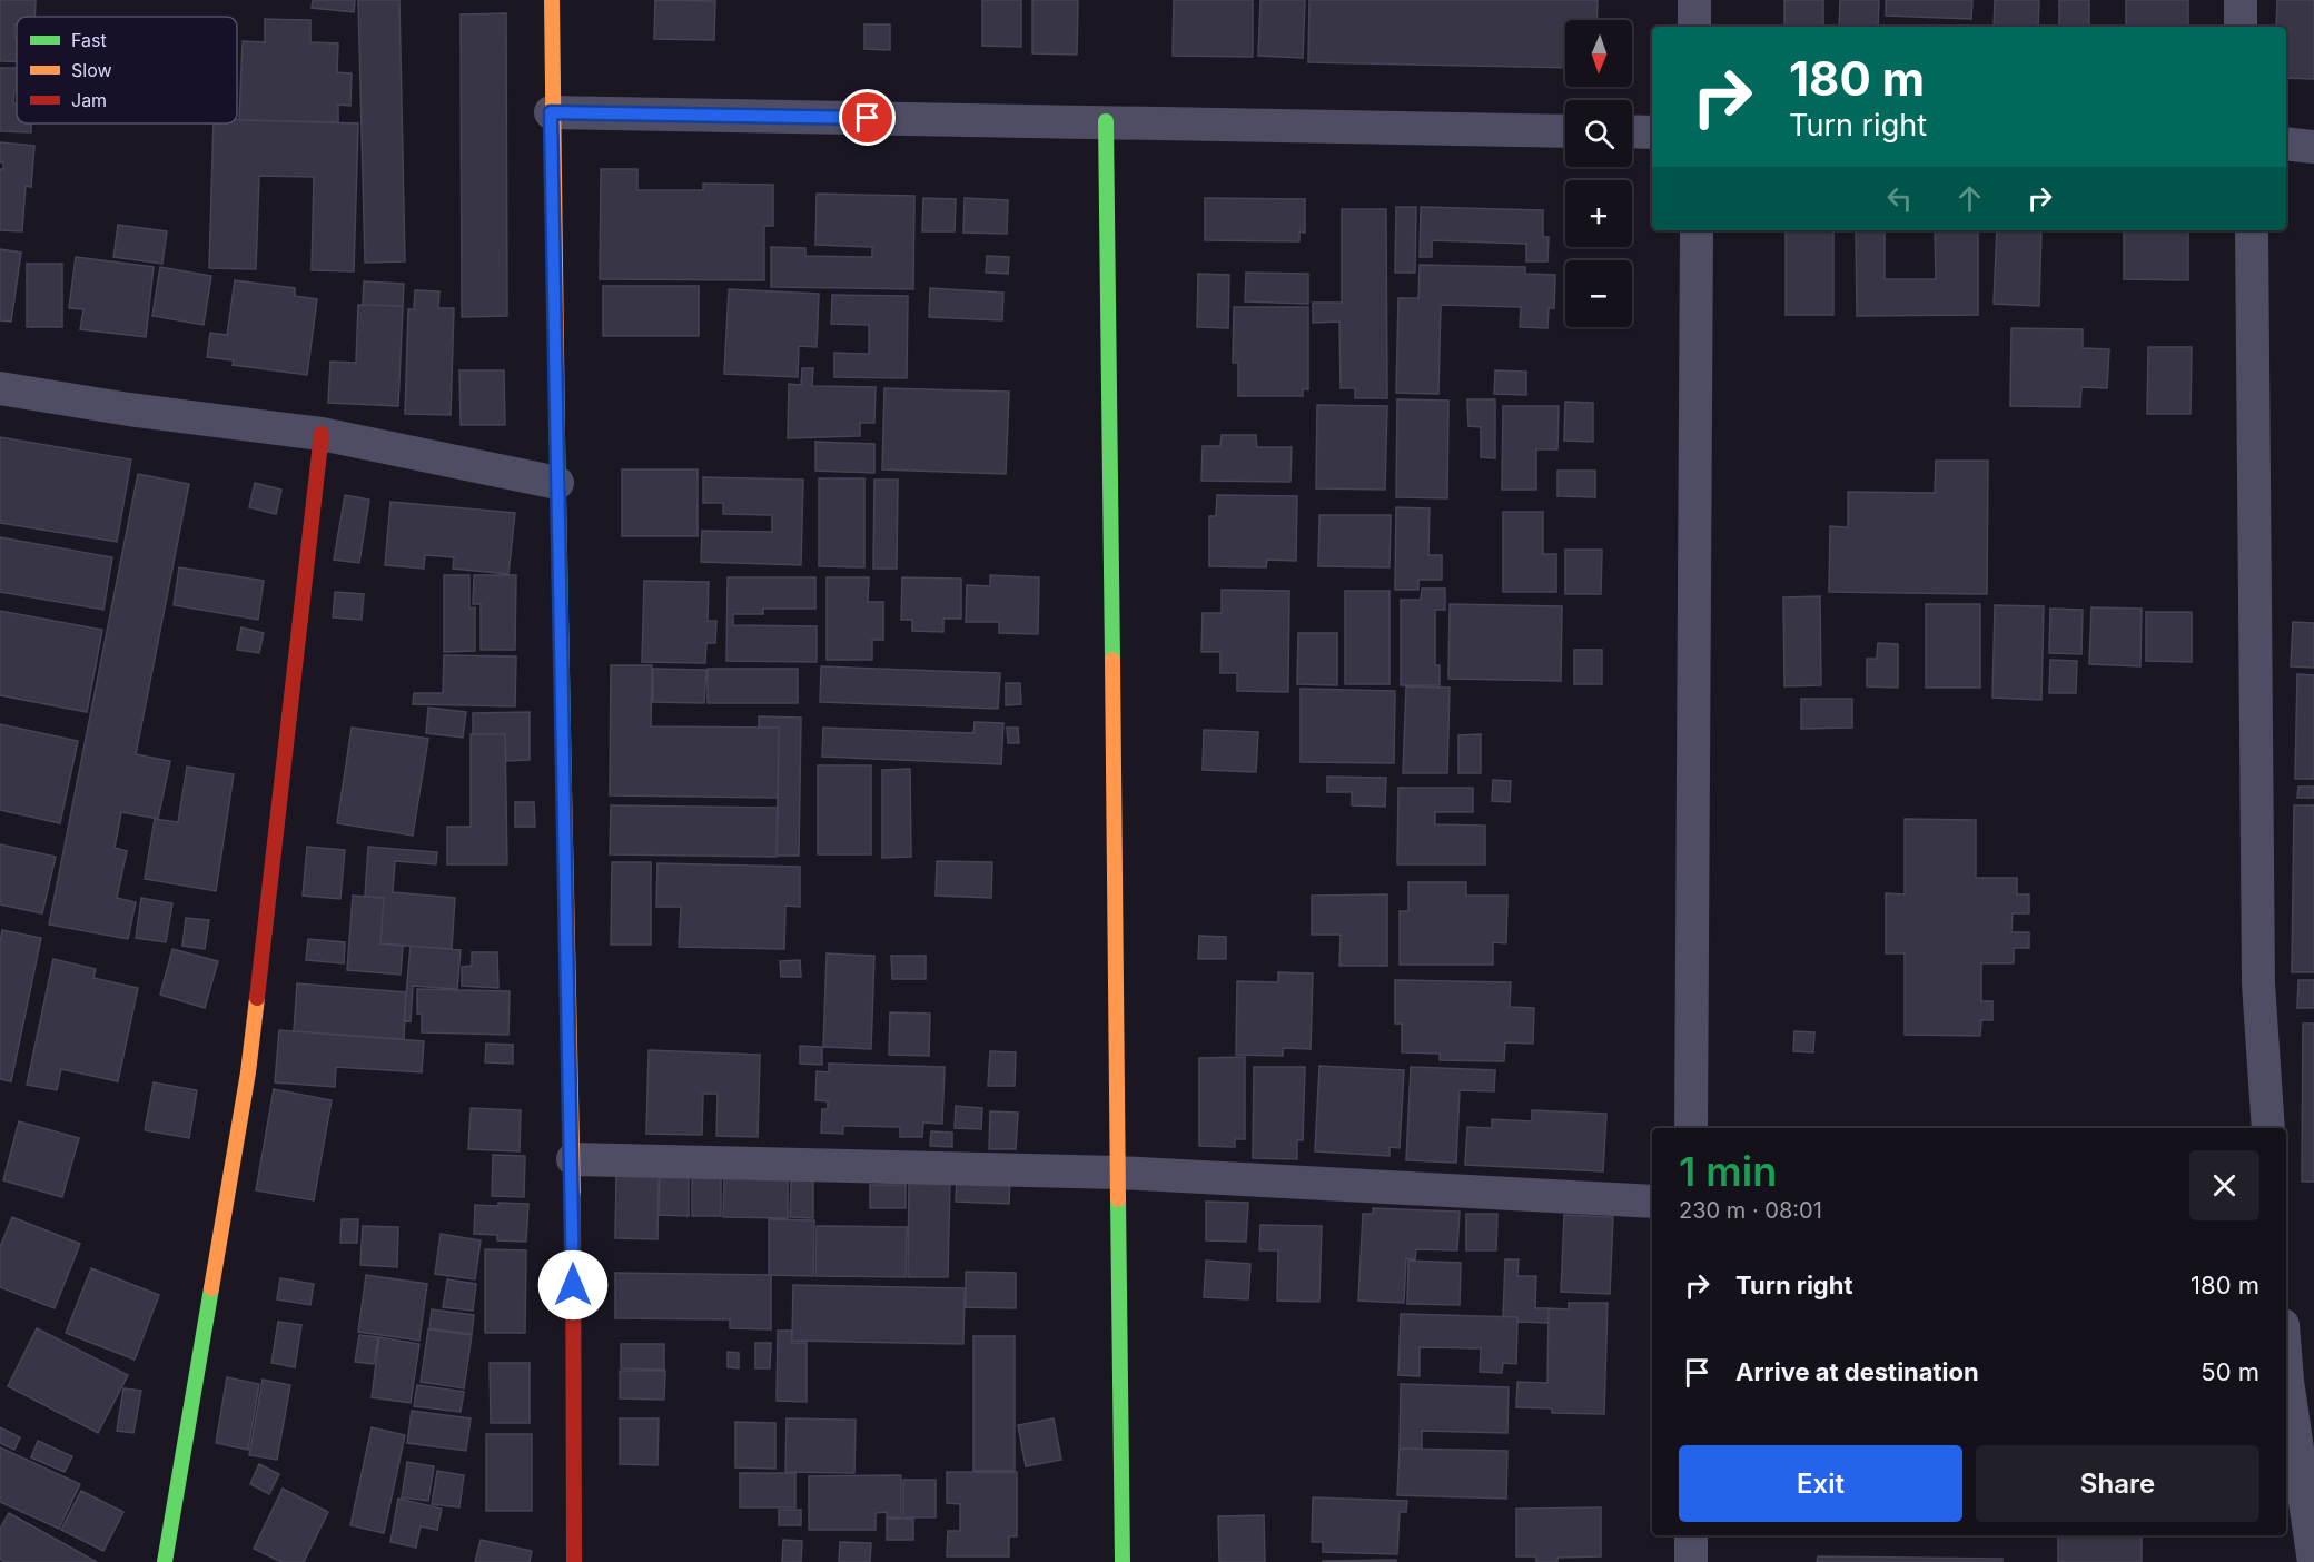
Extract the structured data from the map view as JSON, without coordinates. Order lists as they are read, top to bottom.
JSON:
{
  "legend": ["Fast", "Slow", "Jam"],
  "north": "bottom",
  "page": {
    "map_buttons": ["+", "−"],
    "turn": ["180 m", "Turn right"],
    "heading": ["1 min", "230 m · 08:01"],
    "list": [
      {
        "name": "Turn right",
        "value": "180 m"
      },
      {
        "name": "Arrive at destination",
        "value": "50 m"
      }
    ],
    "buttons": ["Exit", "Share"]
  }
}
